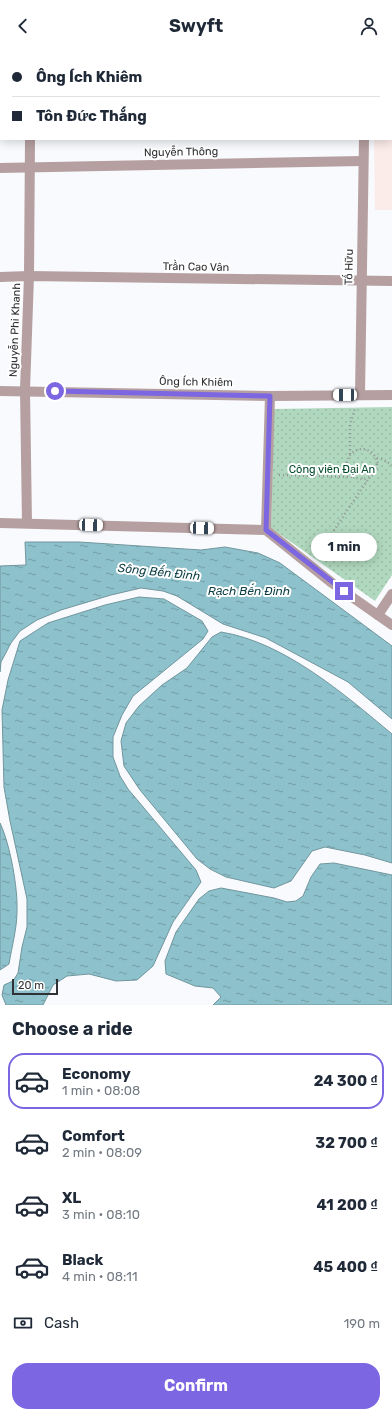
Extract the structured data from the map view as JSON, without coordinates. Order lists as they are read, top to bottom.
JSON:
{
  "streets": {
    "street": [
      "Nguyễn Thông",
      "Trần Cao Vân",
      "Tố Hữu",
      "Nguyễn Phi Khanh",
      "Ông Ích Khiêm"
    ]
  },
  "crossings": [
    ["Nguyễn Thông", "Tố Hữu"],
    ["Nguyễn Thông", "Nguyễn Phi Khanh"],
    ["Trần Cao Vân", "Tố Hữu"],
    ["Trần Cao Vân", "Nguyễn Phi Khanh"],
    ["Tố Hữu", "Ông Ích Khiêm"],
    ["Nguyễn Phi Khanh", "Ông Ích Khiêm"]
  ],
  "water": ["Sông Bến Đình", "Rạch Bến Đình"],
  "parks": ["Công viên Đại An"],
  "scale_bar": "20 m",
  "page": {
    "header": "Swyft",
    "banner": ["Ông Ích Khiêm", "Tôn Đức Thắng"],
    "bubble": "1 min",
    "scale": "20 m",
    "heading": "Choose a ride",
    "list": [
      {
        "name": "Economy",
        "note": "1 min · 08:08",
        "value": "24 300 ₫"
      },
      {
        "name": "Comfort",
        "note": "2 min · 08:09",
        "value": "32 700 ₫"
      },
      {
        "name": "XL",
        "note": "3 min · 08:10",
        "value": "41 200 ₫"
      },
      {
        "name": "Black",
        "note": "4 min · 08:11",
        "value": "45 400 ₫"
      }
    ],
    "pay": ["Cash", "190 m"],
    "buttons": "Confirm"
  }
}
